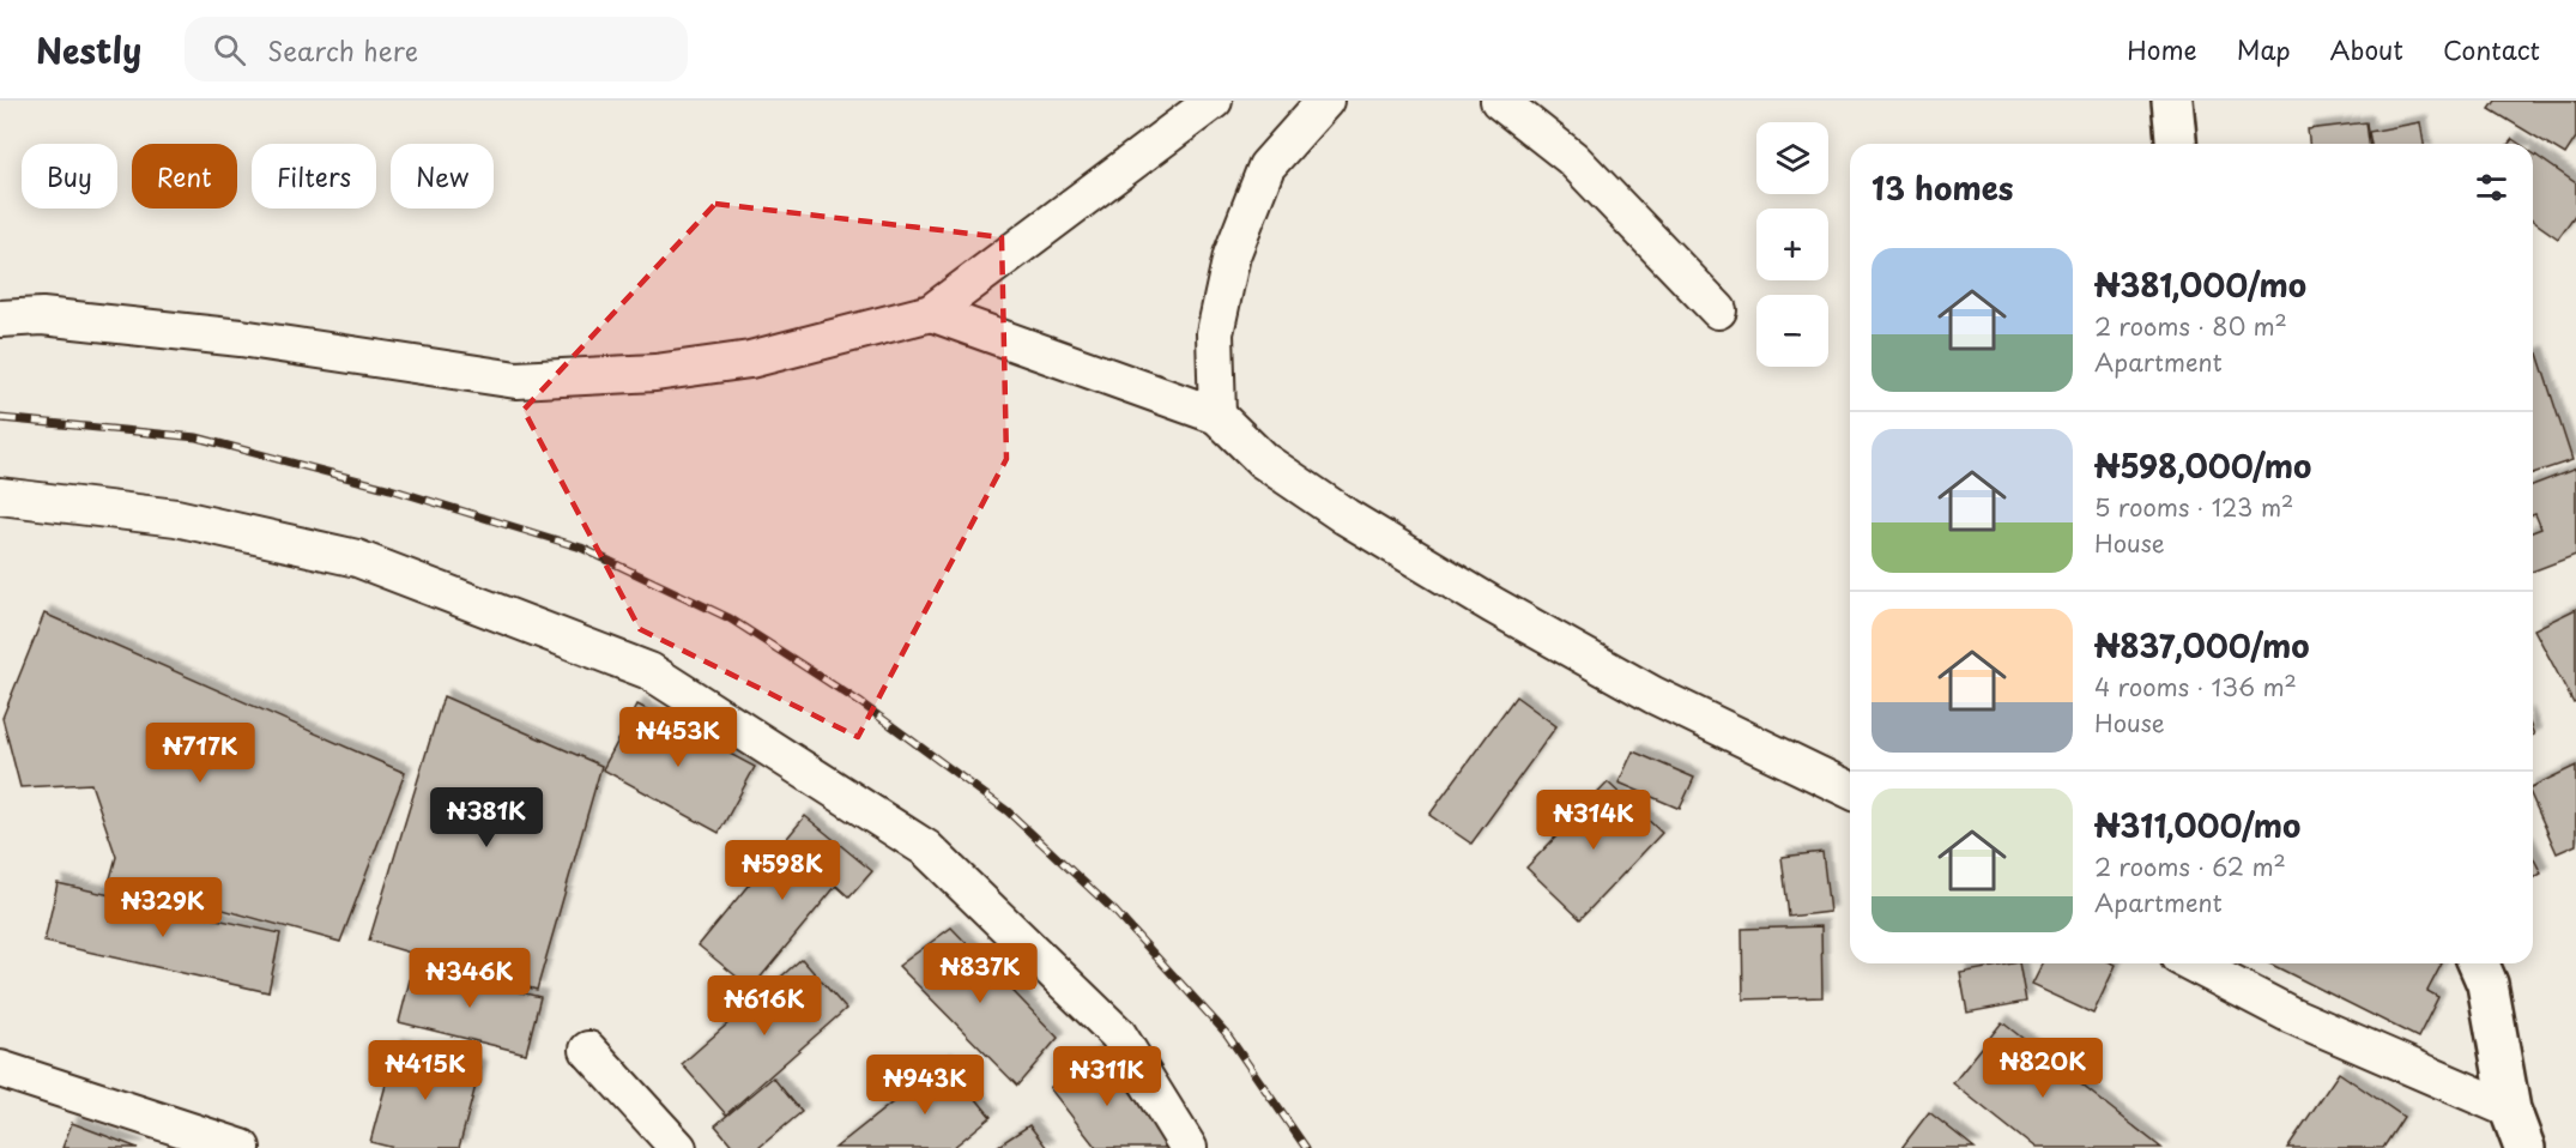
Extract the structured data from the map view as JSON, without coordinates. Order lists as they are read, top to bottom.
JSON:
{
  "page": {
    "header": "Nestly",
    "search": "Search here",
    "nav": [
      "Home",
      "Map",
      "About",
      "Contact"
    ],
    "map_buttons": ["+", "−"],
    "chip": [
      "Buy",
      "Rent",
      "Filters",
      "New"
    ],
    "heading": "13 homes",
    "list": [
      {
        "name": "₦381,000/mo",
        "note": "2 rooms · 80 m² · Apartment"
      },
      {
        "name": "₦598,000/mo",
        "note": "5 rooms · 123 m² · House"
      },
      {
        "name": "₦837,000/mo",
        "note": "4 rooms · 136 m² · House"
      },
      {
        "name": "₦311,000/mo",
        "note": "2 rooms · 62 m² · Apartment"
      }
    ],
    "price": [
      "₦453K",
      "₦717K",
      "₦381K",
      "₦314K",
      "₦598K",
      "₦329K",
      "₦837K",
      "₦346K",
      "₦616K",
      "₦820K",
      "₦415K",
      "₦311K",
      "₦943K"
    ]
  }
}
